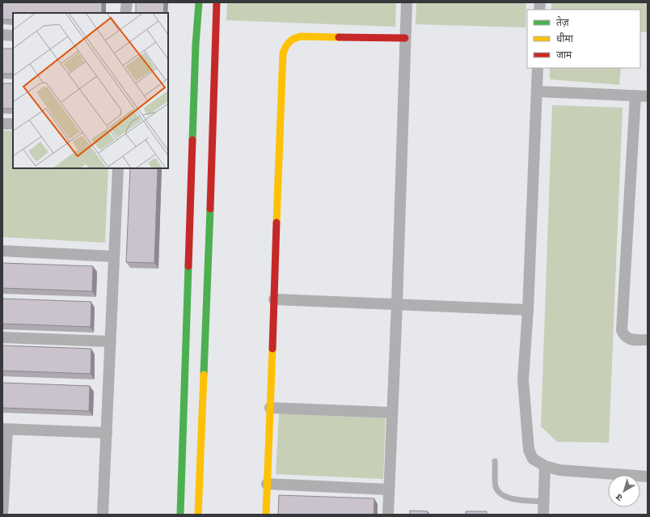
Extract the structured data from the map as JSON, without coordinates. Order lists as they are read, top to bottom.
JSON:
{
  "legend": ["तेज़", "धीमा", "जाम"],
  "north": "bottom left"
}
